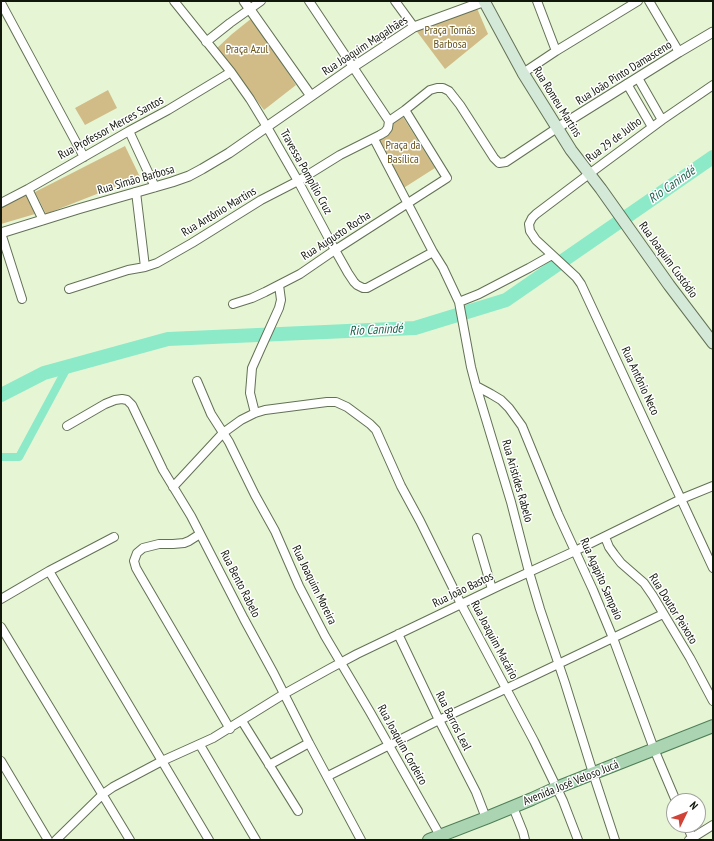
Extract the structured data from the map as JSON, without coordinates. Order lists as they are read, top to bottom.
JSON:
{
  "streets": {
    "main road": ["Rua Romeu Martins", "Rua Joaquim Custódio", "Avenida José Veloso Jucá"],
    "street": [
      "Rua Joaquim Magalhães",
      "Rua João Pinto Damasceno",
      "Rua Professor Merces Santos",
      "Rua 29 de Julho",
      "Travessa Pompílio Cruz",
      "Rua Simão Barbosa",
      "Rua Antônio Martins",
      "Rua Augusto Rocha",
      "Rua Antônio Neco",
      "Rua Aristides Rabelo",
      "Rua Agapito Sampaio",
      "Rua Bento Rabelo",
      "Rua Joaquim Moreira",
      "Rua João Bastos",
      "Rua Doutor Peixoto",
      "Rua Joaquim Macário",
      "Rua Barros Leal",
      "Rua Joaquim Cordeiro"
    ]
  },
  "crossings": [
    ["Rua Joaquim Magalhães", "Rua Romeu Martins"],
    ["Rua Joaquim Magalhães", "Travessa Pompílio Cruz"],
    ["Rua Joaquim Magalhães", "Rua Simão Barbosa"],
    ["Rua João Pinto Damasceno", "Rua Romeu Martins"],
    ["Rua João Pinto Damasceno", "Rua Augusto Rocha"],
    ["Rua Romeu Martins", "Rua 29 de Julho"],
    ["Rua Romeu Martins", "Rua Joaquim Custódio"],
    ["Rua Professor Merces Santos", "Travessa Pompílio Cruz"],
    ["Rua 29 de Julho", "Rua Antônio Neco"],
    ["Travessa Pompílio Cruz", "Rua Simão Barbosa"],
    ["Travessa Pompílio Cruz", "Rua Antônio Martins"],
    ["Travessa Pompílio Cruz", "Rua Augusto Rocha"],
    ["Travessa Pompílio Cruz", "Rua Aristides Rabelo"],
    ["Rua Antônio Martins", "Rua Aristides Rabelo"],
    ["Rua Augusto Rocha", "Rua Aristides Rabelo"],
    ["Rua Antônio Neco", "Rua João Bastos"],
    ["Rua Aristides Rabelo", "Rua Agapito Sampaio"],
    ["Rua Aristides Rabelo", "Rua João Bastos"],
    ["Rua Aristides Rabelo", "Avenida José Veloso Jucá"],
    ["Rua Agapito Sampaio", "Rua João Bastos"],
    ["Rua Agapito Sampaio", "Avenida José Veloso Jucá"],
    ["Rua Bento Rabelo", "Rua João Bastos"],
    ["Rua Joaquim Moreira", "Rua João Bastos"],
    ["Rua Joaquim Moreira", "Rua Joaquim Cordeiro"],
    ["Rua João Bastos", "Rua Doutor Peixoto"],
    ["Rua João Bastos", "Rua Joaquim Macário"],
    ["Rua João Bastos", "Rua Barros Leal"],
    ["Rua João Bastos", "Rua Joaquim Cordeiro"],
    ["Rua Joaquim Macário", "Avenida José Veloso Jucá"],
    ["Rua Barros Leal", "Avenida José Veloso Jucá"],
    ["Rua Joaquim Cordeiro", "Avenida José Veloso Jucá"]
  ],
  "water": ["Rio Canindé"],
  "parks": ["Praça Tomás Barbosa", "Praça Azul", "Praça da Basílica"],
  "north": "top right"
}
